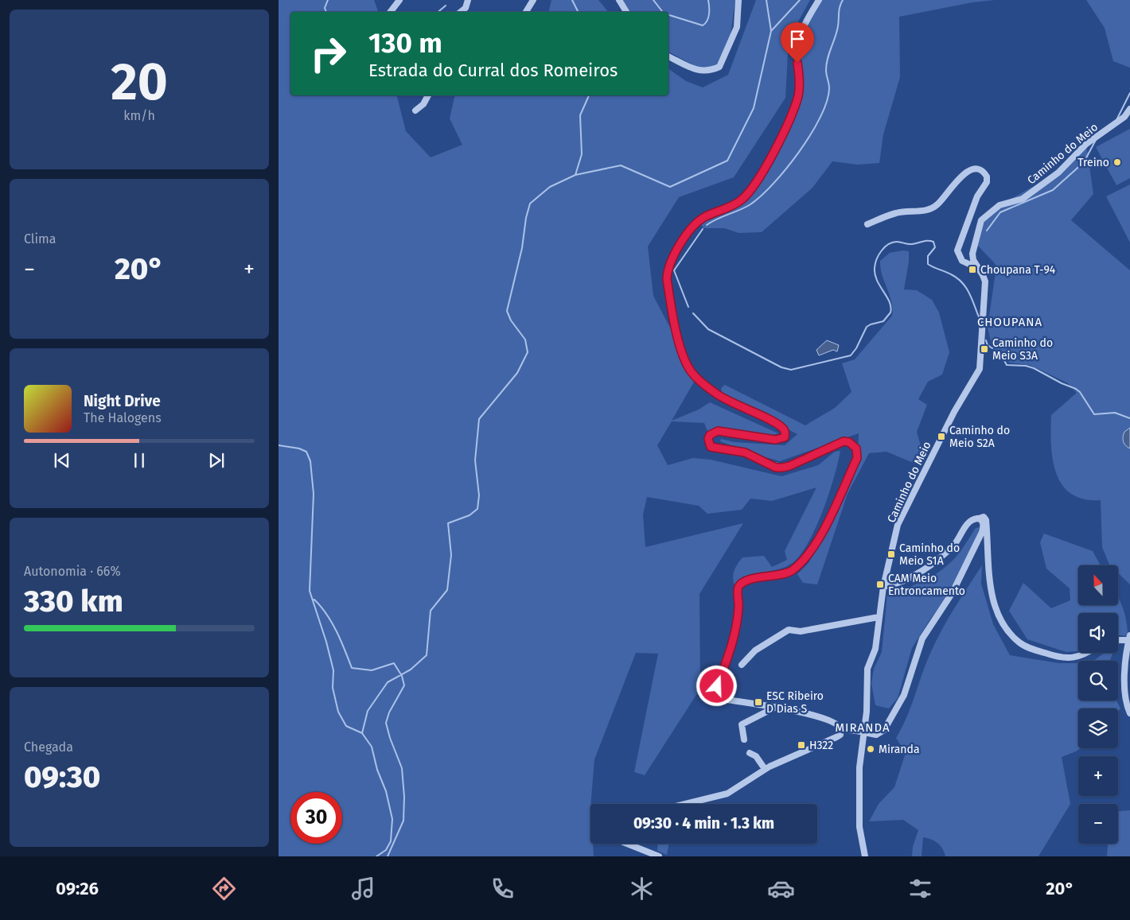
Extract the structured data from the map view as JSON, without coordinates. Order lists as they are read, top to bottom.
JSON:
{
  "streets": {
    "street": ["Caminho do Meio"]
  },
  "districts": ["CHOUPANA", "MIRANDA"],
  "places": {
    "other": ["Treino", "Miranda"],
    "transit": [
      "Choupana T-94",
      "Caminho do Meio S3A",
      "Caminho do Meio S2A",
      "Caminho do Meio S1A",
      "CAM Meio Entroncamento",
      "ESC Ribeiro D Dias S",
      "H322"
    ]
  },
  "north": "top",
  "page": {
    "tile": [
      ["20", "km/h"],
      "Clima",
      ["Autonomia · 66%", "330 km"],
      ["Chegada", "09:30"]
    ],
    "turn": ["130 m", "Estrada do Curral dos Romeiros"],
    "heat": ["−", "20°", "+"],
    "song": ["Night Drive", "The Halogens"],
    "map_buttons": ["+", "−"],
    "limit": "30",
    "trip": "09:30 · 4 min · 1.3 km",
    "tabs": ["09:26", "20°"]
  }
}
